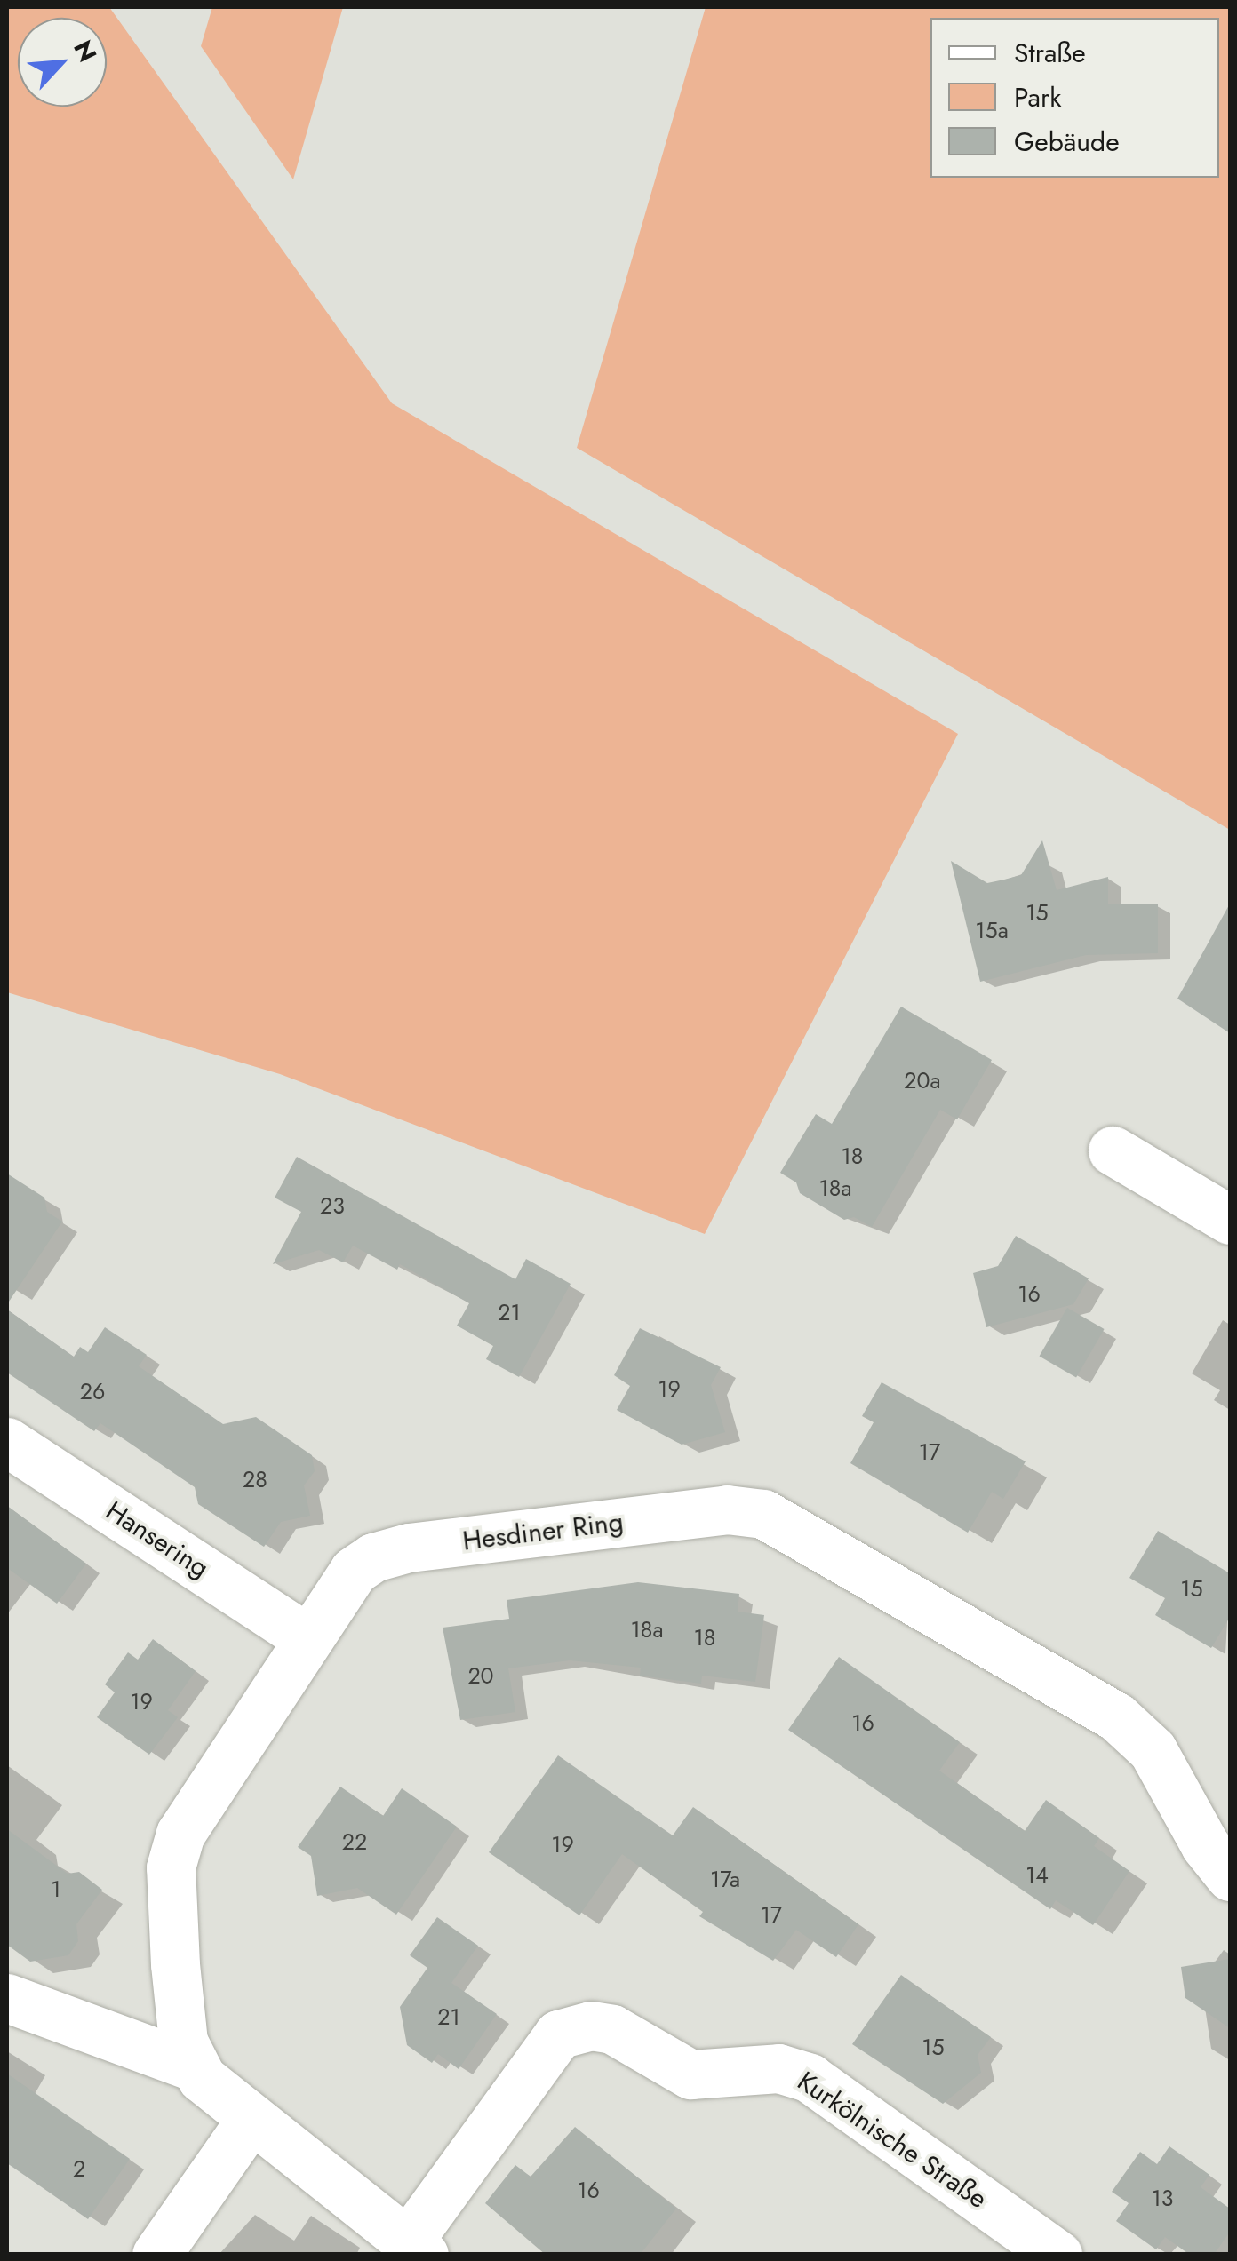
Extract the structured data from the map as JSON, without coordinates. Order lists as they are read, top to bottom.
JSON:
{
  "streets": {
    "street": ["Hesdiner Ring", "Hansering", "Kurkölnische Straße"]
  },
  "crossings": [
    ["Hesdiner Ring", "Hansering"]
  ],
  "house_numbers": [
    "15",
    "15a",
    "20a",
    "18",
    "18a",
    "23",
    "16",
    "21",
    "19",
    "26",
    "17",
    "28",
    "15",
    "18a",
    "18",
    "20",
    "19",
    "16",
    "22",
    "19",
    "14",
    "17a",
    "1",
    "17",
    "21",
    "15",
    "2",
    "16",
    "13"
  ],
  "legend": ["Straße", "Park", "Gebäude"],
  "north": "top right"
}
